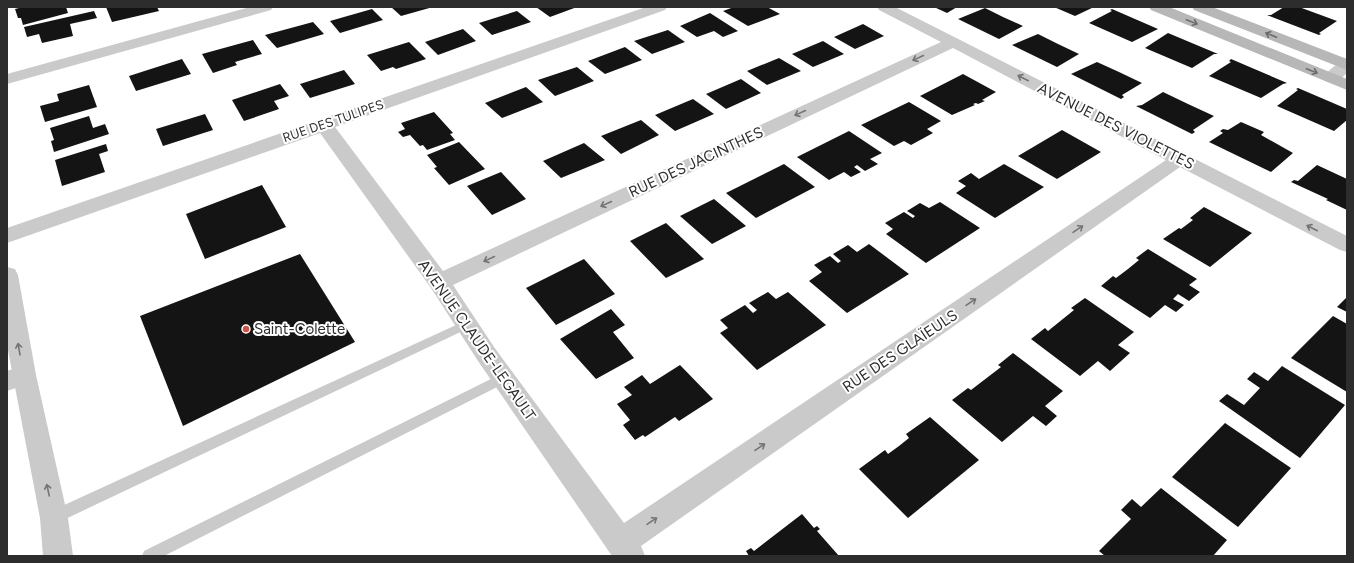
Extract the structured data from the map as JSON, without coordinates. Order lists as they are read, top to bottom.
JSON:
{
  "streets": {
    "street": [
      "RUE DES TULIPES",
      "AVENUE DES VIOLETTES",
      "RUE DES JACINTHES",
      "AVENUE CLAUDE-LEGAULT",
      "RUE DES GLAÏEULS"
    ]
  },
  "crossings": [
    ["RUE DES TULIPES", "AVENUE CLAUDE-LEGAULT"],
    ["AVENUE DES VIOLETTES", "RUE DES JACINTHES"],
    ["AVENUE DES VIOLETTES", "RUE DES GLAÏEULS"],
    ["RUE DES JACINTHES", "AVENUE CLAUDE-LEGAULT"],
    ["AVENUE CLAUDE-LEGAULT", "RUE DES GLAÏEULS"]
  ],
  "one_way": ["AVENUE DES VIOLETTES", "RUE DES JACINTHES", "RUE DES GLAÏEULS"],
  "places": ["Saint-Colette"]
}
